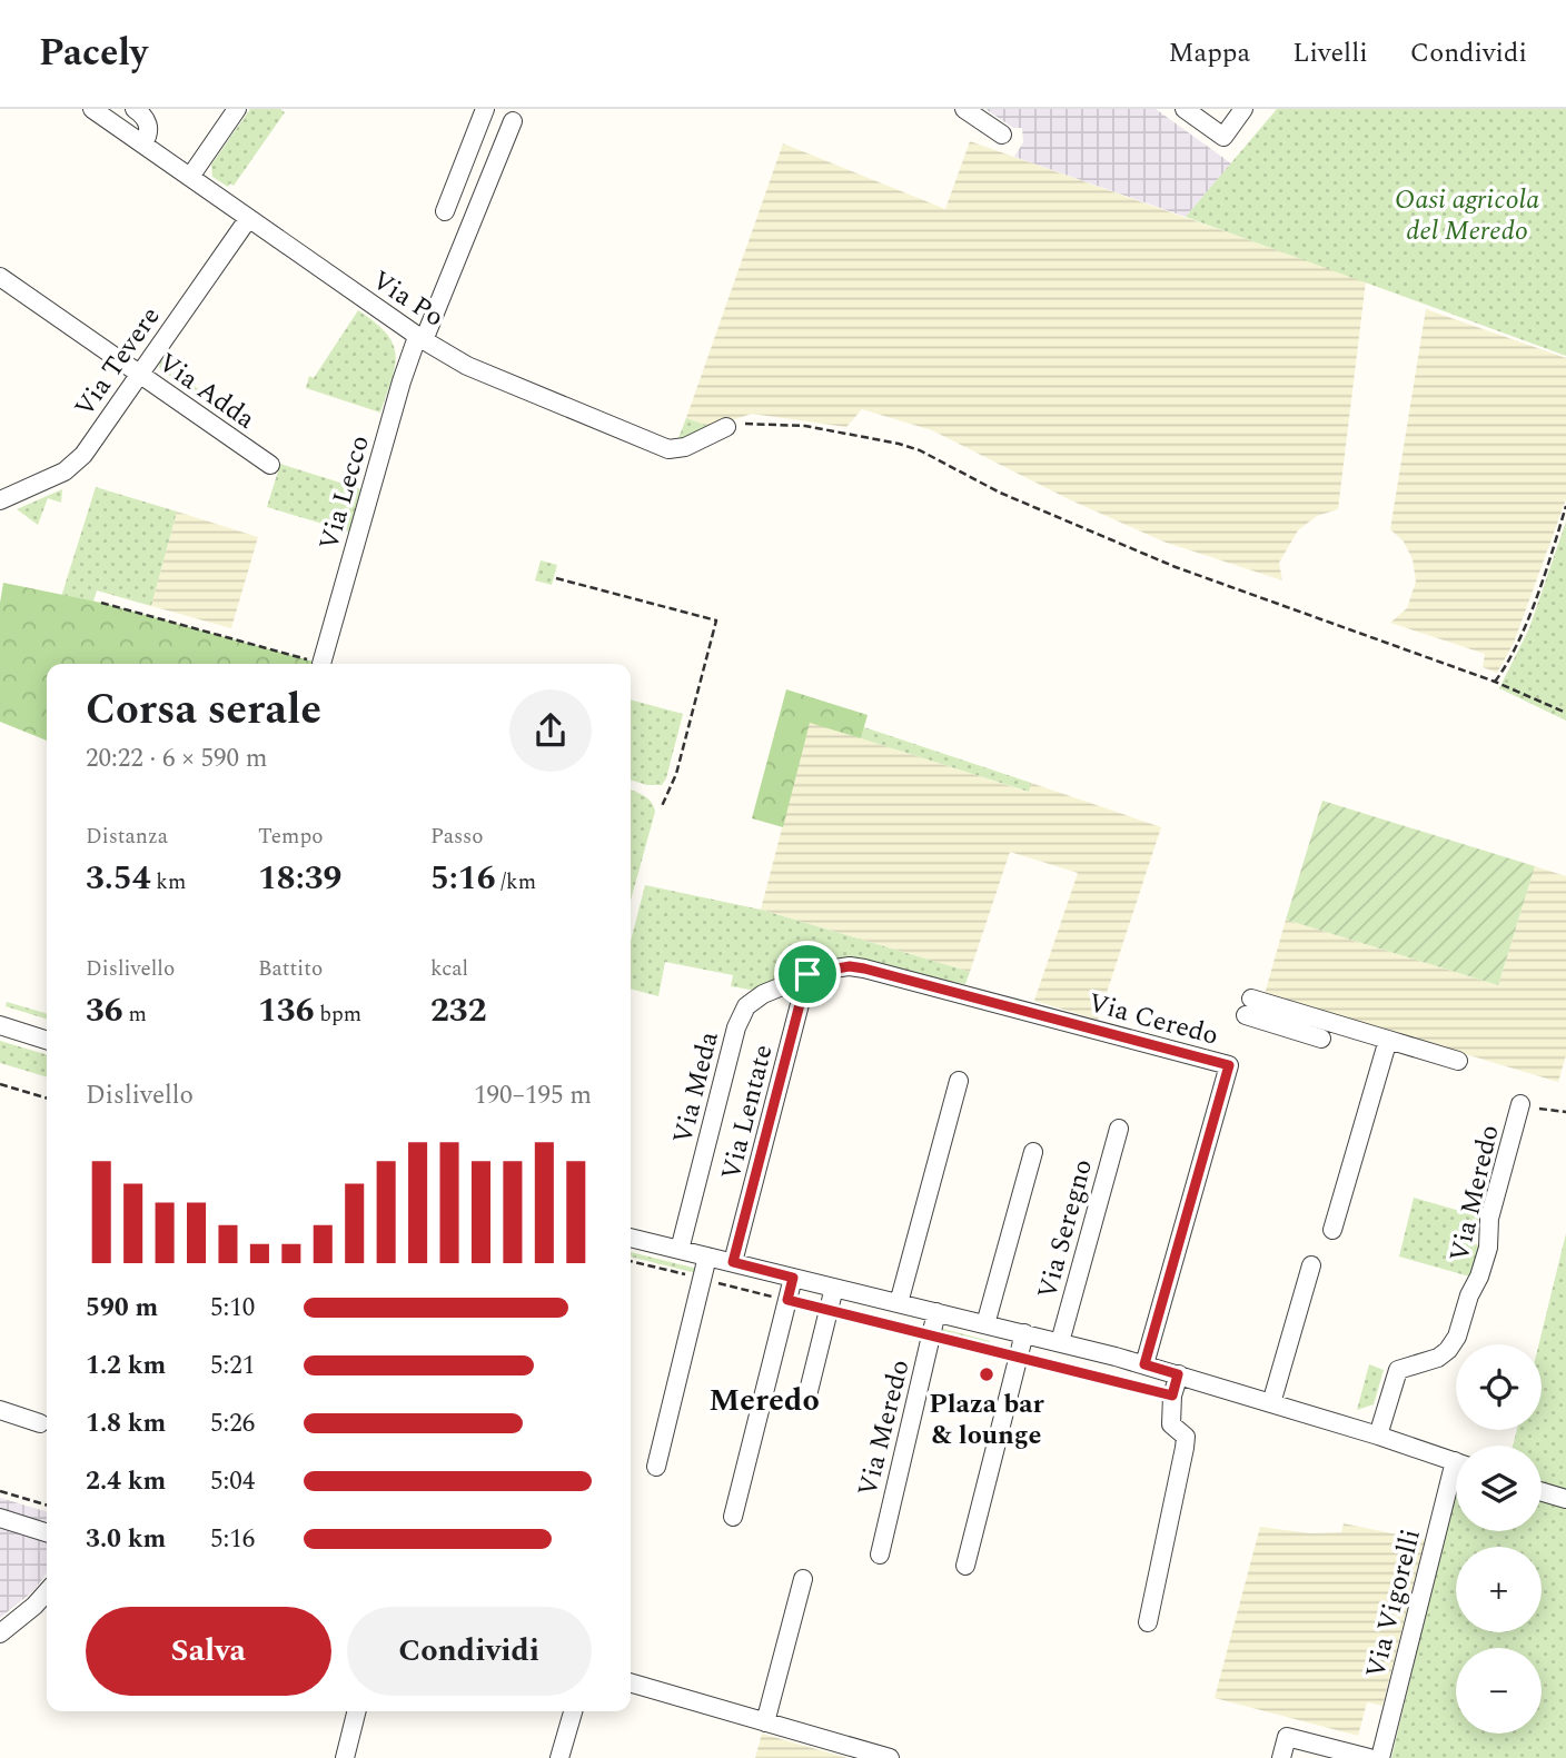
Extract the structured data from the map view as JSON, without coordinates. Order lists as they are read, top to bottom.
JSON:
{
  "streets": {
    "street": [
      "Via Po",
      "Via Tevere",
      "Via Adda",
      "Via Lecco",
      "Via Ceredo",
      "Via Meda",
      "Via Lentate",
      "Via Meredo",
      "Via Seregno",
      "Via Vigorelli"
    ]
  },
  "crossings": [
    ["Via Po", "Via Tevere"],
    ["Via Po", "Via Lecco"],
    ["Via Tevere", "Via Adda"],
    ["Via Ceredo", "Via Meda"],
    ["Via Ceredo", "Via Lentate"],
    ["Via Meda", "Via Lentate"]
  ],
  "districts": ["Meredo"],
  "parks": ["Oasi agricola del Meredo"],
  "places": ["Plaza bar & lounge"],
  "page": {
    "header": "Pacely",
    "nav": ["Mappa", "Livelli", "Condividi"],
    "heading": ["Corsa serale", "20:22 · 6 × 590 m"],
    "stats": [
      ["Distanza", "3.54 km"],
      ["Tempo", "18:39"],
      ["Passo", "5:16 /km"],
      ["Dislivello", "36 m"],
      ["Battito", "136 bpm"],
      ["kcal", "232"]
    ],
    "chart": ["Dislivello", "190–195 m"],
    "list": [
      {
        "name": "590 m",
        "note": "5:10"
      },
      {
        "name": "1.2 km",
        "note": "5:21"
      },
      {
        "name": "1.8 km",
        "note": "5:26"
      },
      {
        "name": "2.4 km",
        "note": "5:04"
      },
      {
        "name": "3.0 km",
        "note": "5:16"
      }
    ],
    "map_buttons": ["+", "−"],
    "buttons": ["Salva", "Condividi"]
  }
}
